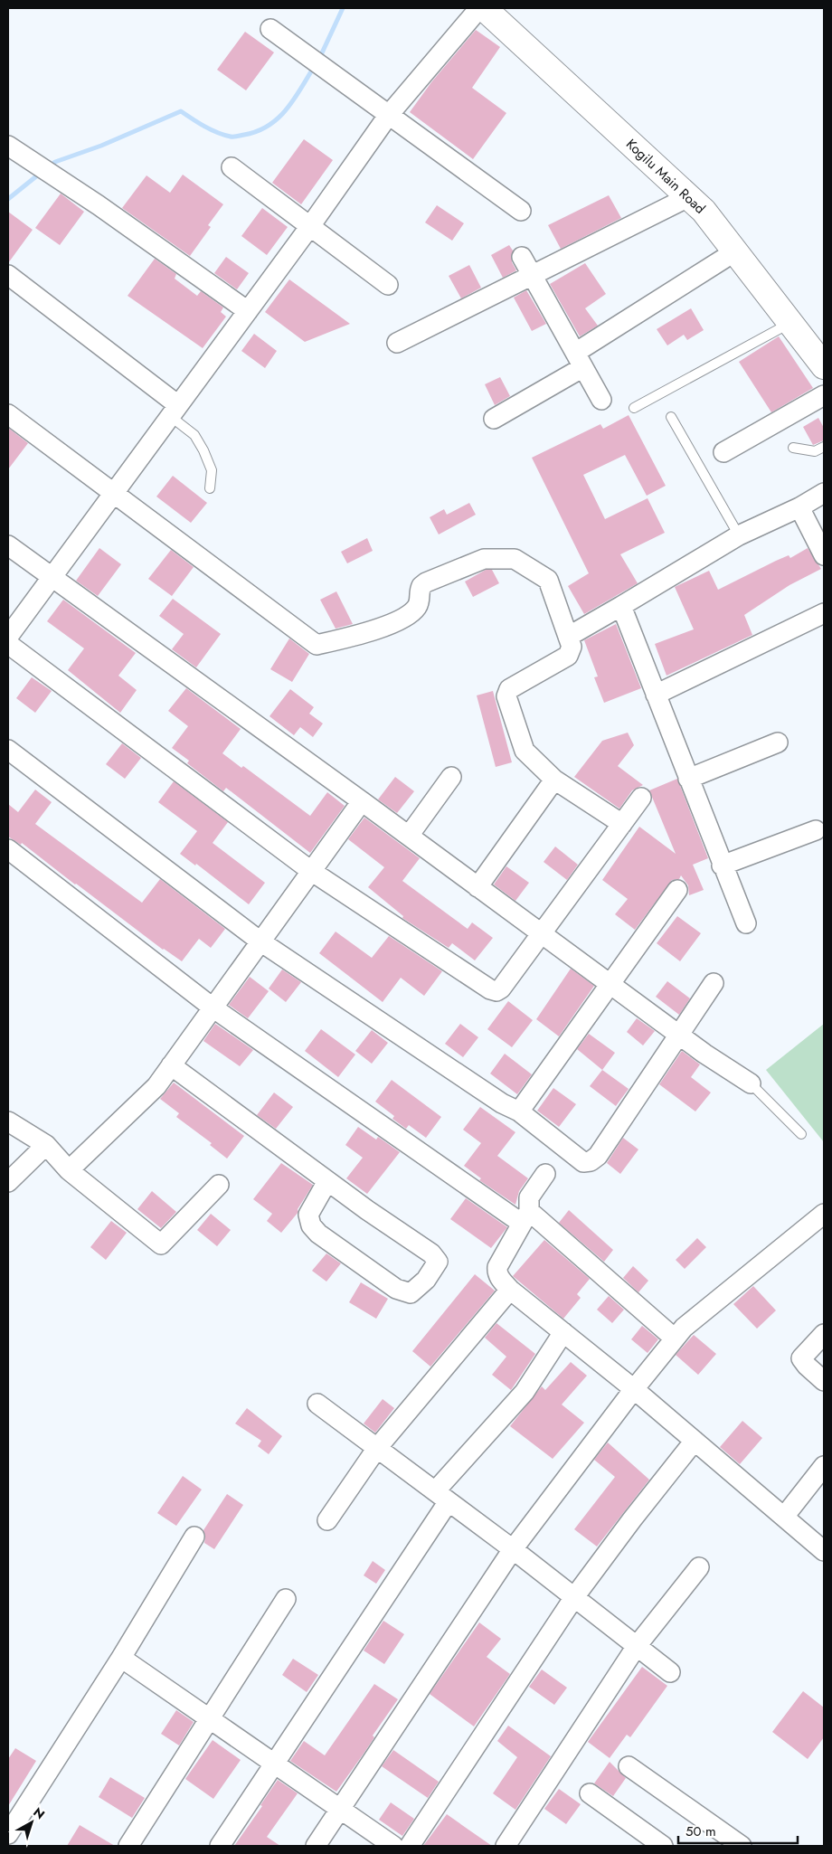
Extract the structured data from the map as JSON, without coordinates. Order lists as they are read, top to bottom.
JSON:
{
  "streets": {
    "main road": ["Kogilu Main Road"]
  },
  "scale_bar": "50 m",
  "north": "top right"
}
